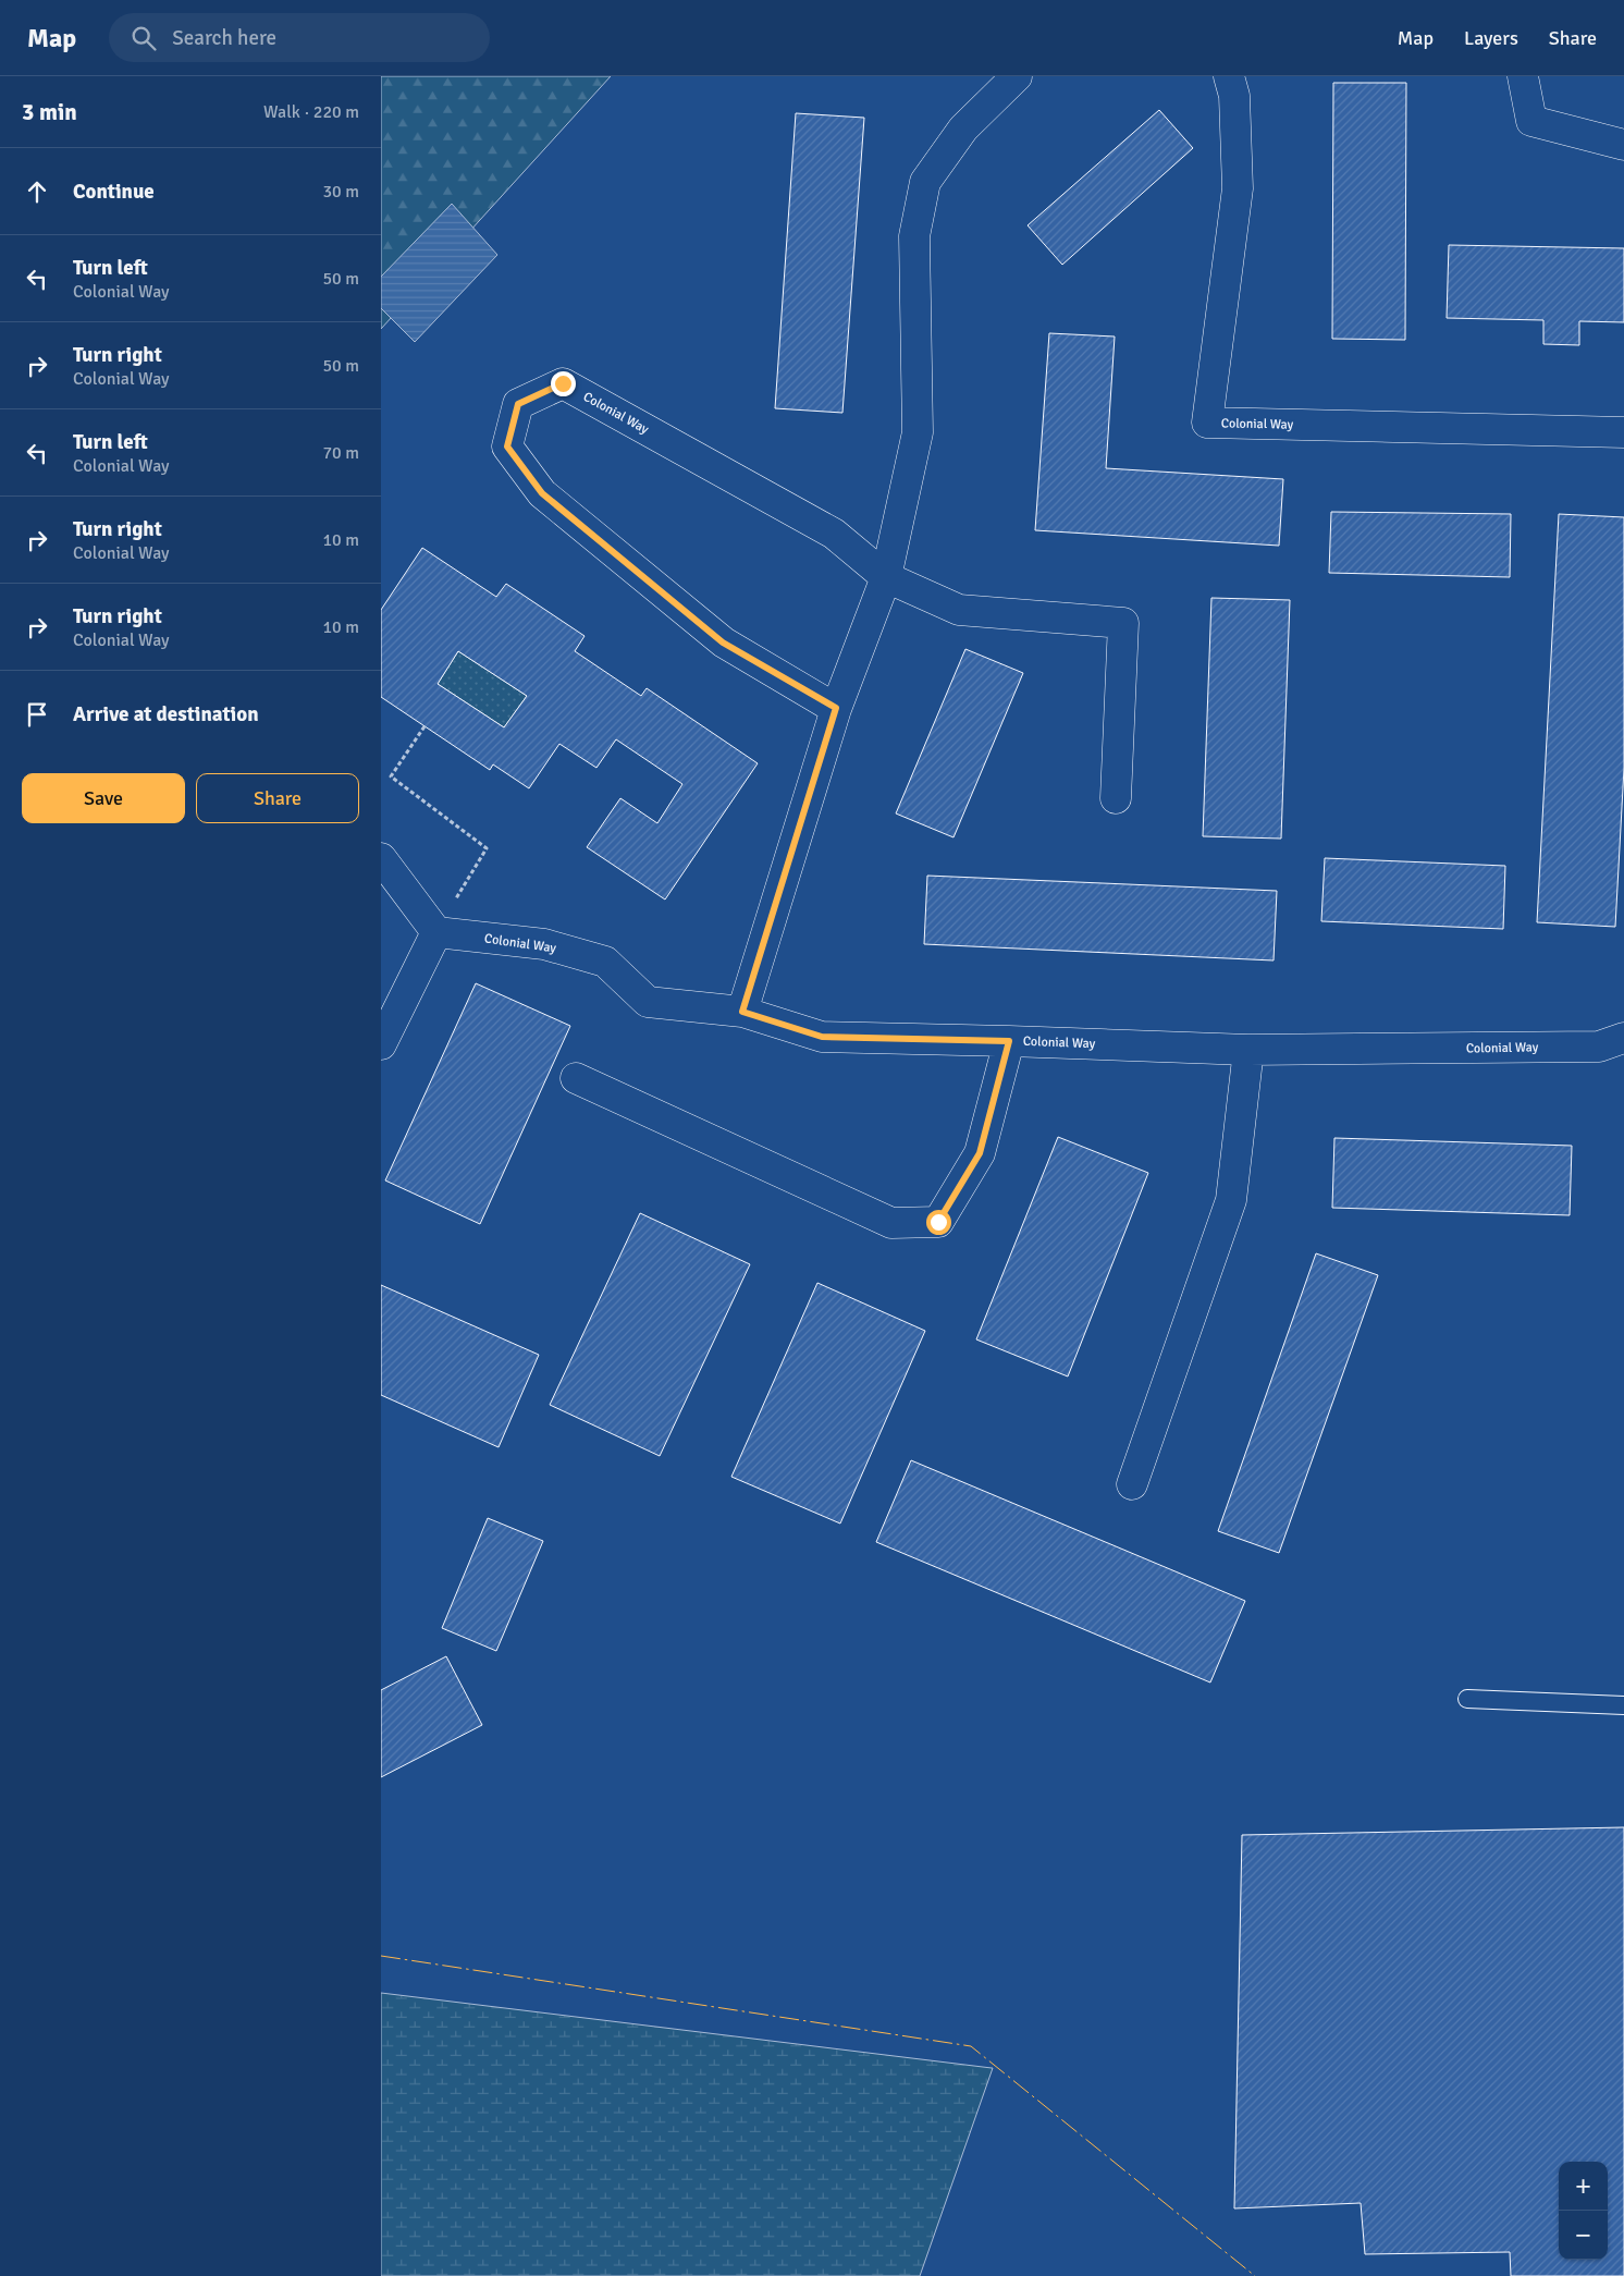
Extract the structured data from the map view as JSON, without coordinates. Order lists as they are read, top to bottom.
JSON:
{
  "streets": {
    "street": ["Colonial Way"]
  },
  "page": {
    "header": "Map",
    "search": "Search here",
    "nav": ["Map", "Layers", "Share"],
    "heading": ["3 min", "Walk · 220 m"],
    "list": [
      ["Continue", "30 m"],
      ["Turn left", "Colonial Way", "50 m"],
      ["Turn right", "Colonial Way", "50 m"],
      ["Turn left", "Colonial Way", "70 m"],
      ["Turn right", "Colonial Way", "10 m"],
      ["Turn right", "Colonial Way", "10 m"],
      "Arrive at destination"
    ],
    "buttons": ["Save", "Share"],
    "map_buttons": ["+", "−"]
  }
}
